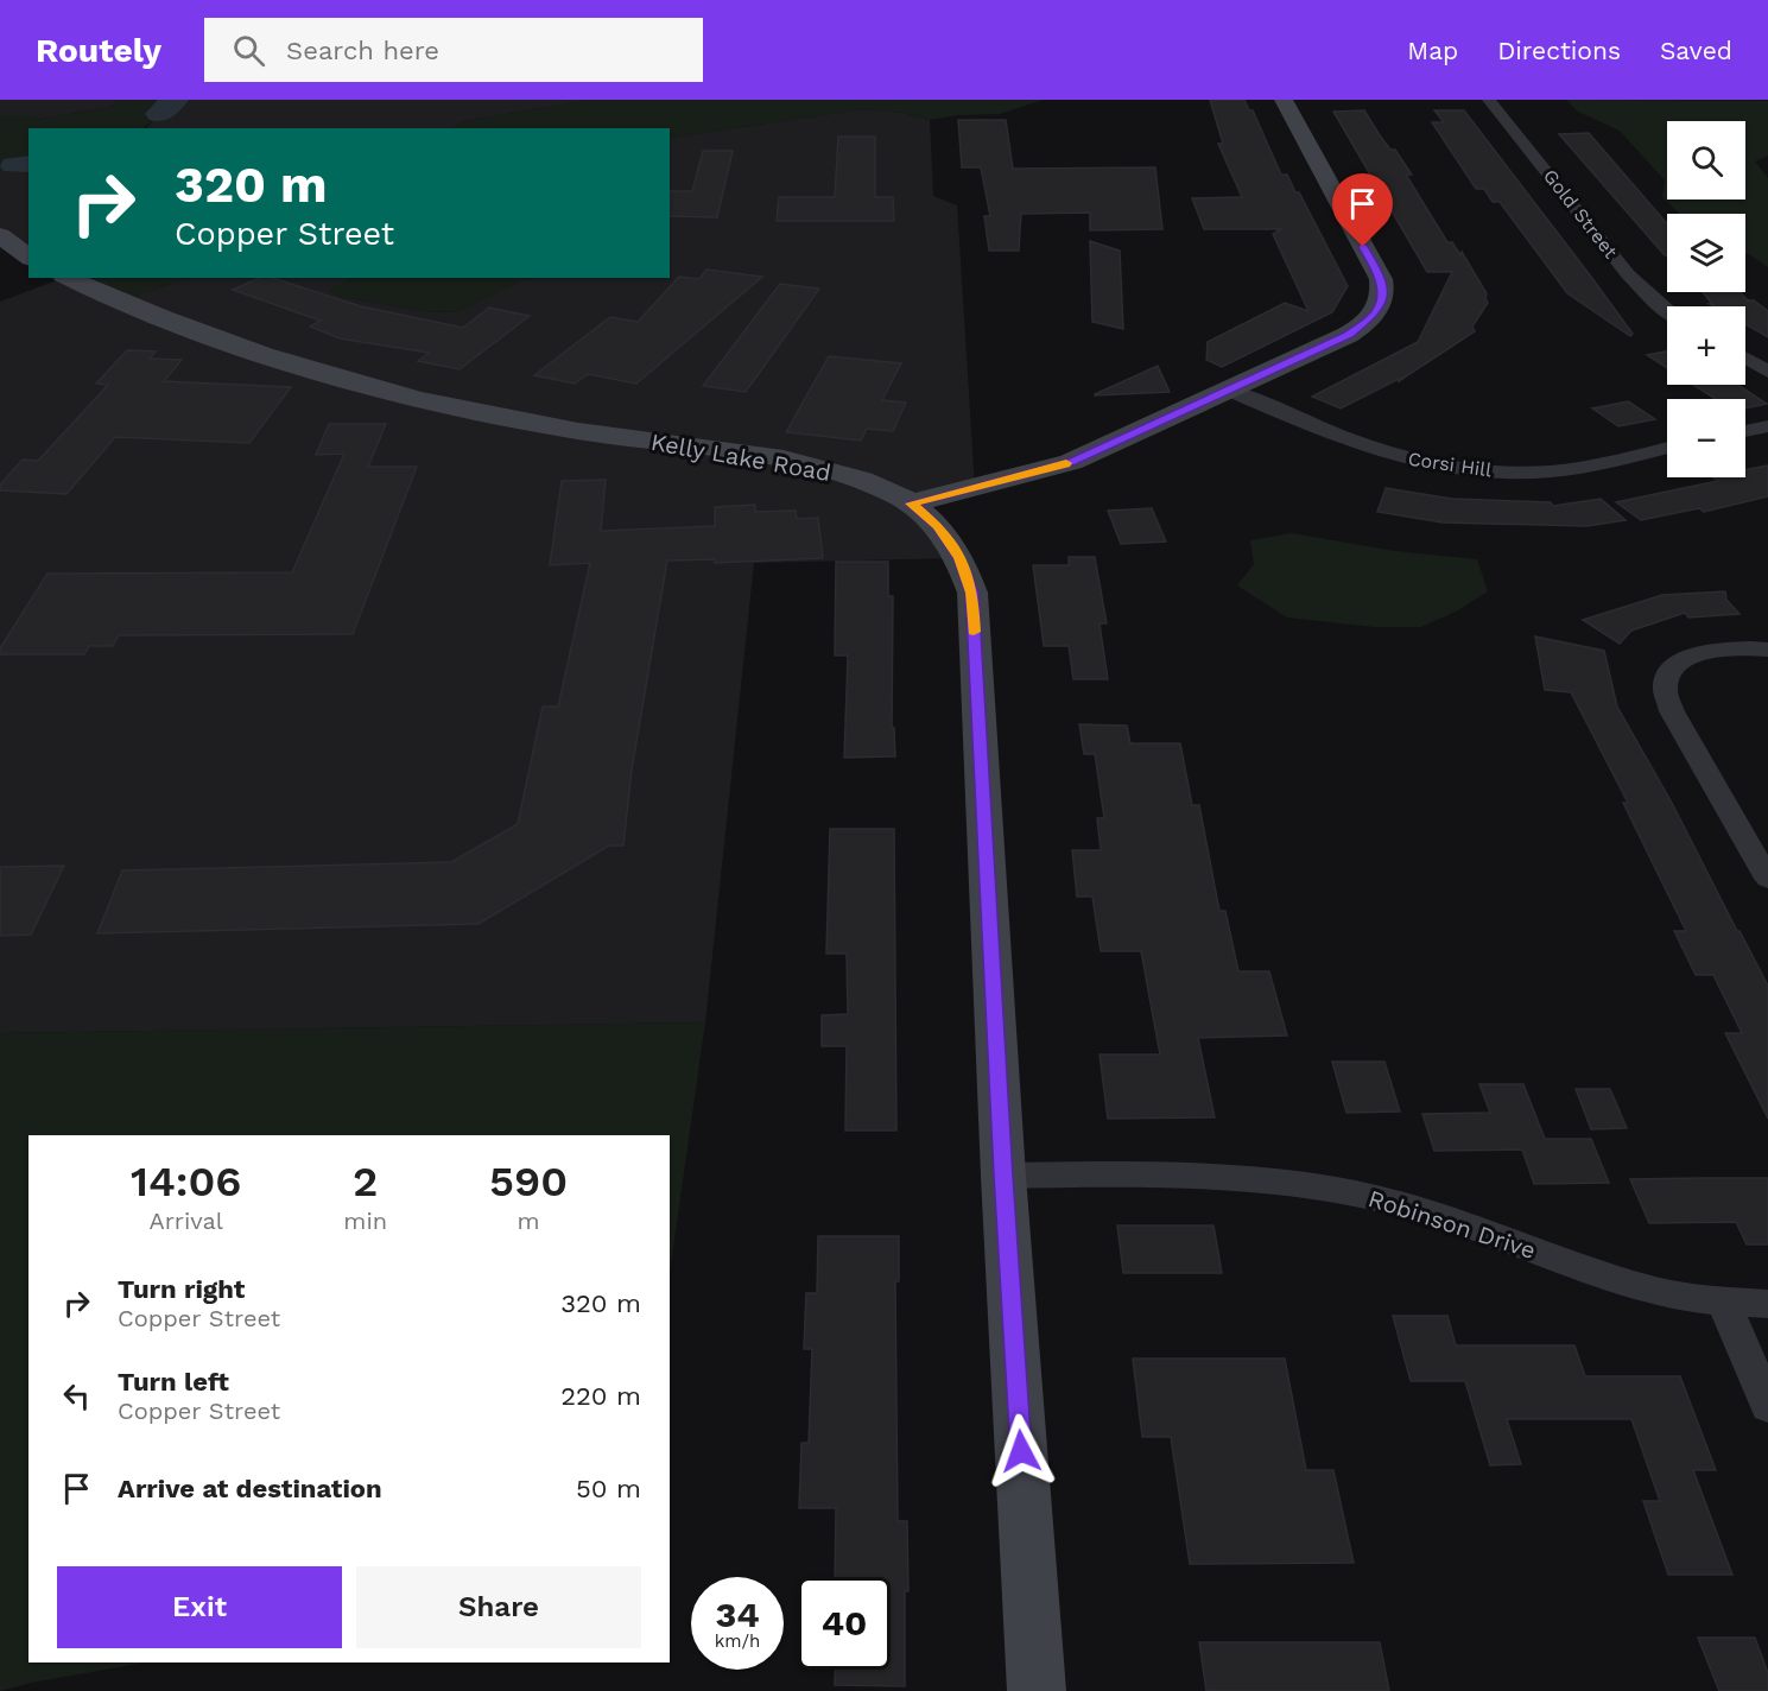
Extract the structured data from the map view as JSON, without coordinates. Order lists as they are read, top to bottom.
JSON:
{
  "streets": {
    "street": [
      "Gold Street",
      "Kelly Lake Road",
      "Corsi Hill",
      "Robinson Drive"
    ]
  },
  "crossings": [
    ["Kelly Lake Road", "Robinson Drive"]
  ],
  "page": {
    "header": "Routely",
    "search": "Search here",
    "nav": ["Map", "Directions", "Saved"],
    "map_buttons": ["+", "−"],
    "turn": ["320 m", "Copper Street"],
    "eta": [
      "14:06",
      "Arrival",
      "2",
      "min",
      "590",
      "m"
    ],
    "list": [
      {
        "name": "Turn right",
        "note": "Copper Street",
        "value": "320 m"
      },
      {
        "name": "Turn left",
        "note": "Copper Street",
        "value": "220 m"
      },
      {
        "name": "Arrive at destination",
        "value": "50 m"
      }
    ],
    "buttons": ["Exit", "Share"],
    "speed": "34 km/h",
    "limit": "40"
  }
}
